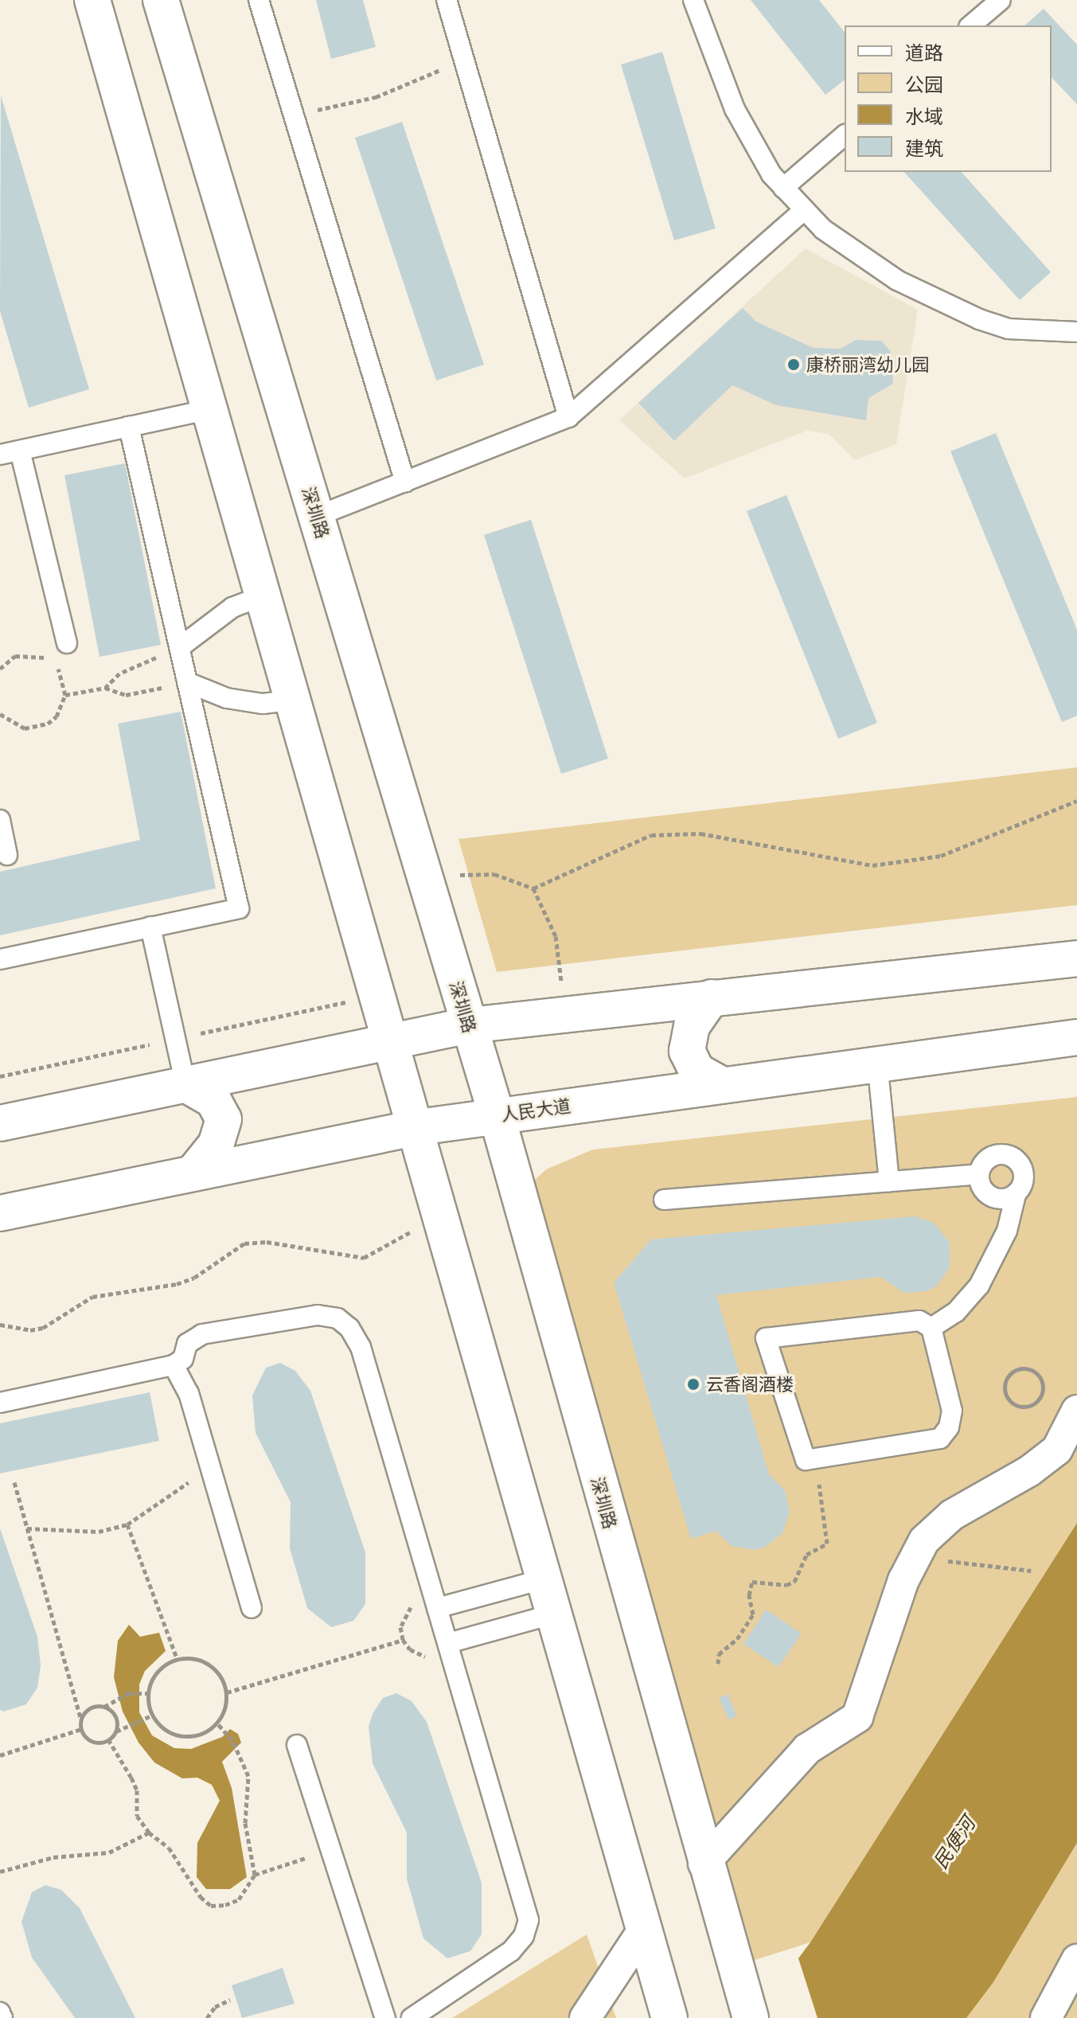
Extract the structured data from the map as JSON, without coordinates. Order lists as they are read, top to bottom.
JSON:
{
  "streets": {
    "street": ["深圳路", "人民大道"]
  },
  "crossings": [
    ["深圳路", "人民大道"]
  ],
  "water": ["民便河"],
  "places": ["康桥丽湾幼儿园", "云香阁酒楼"],
  "legend": [
    "道路",
    "公园",
    "水域",
    "建筑"
  ]
}
